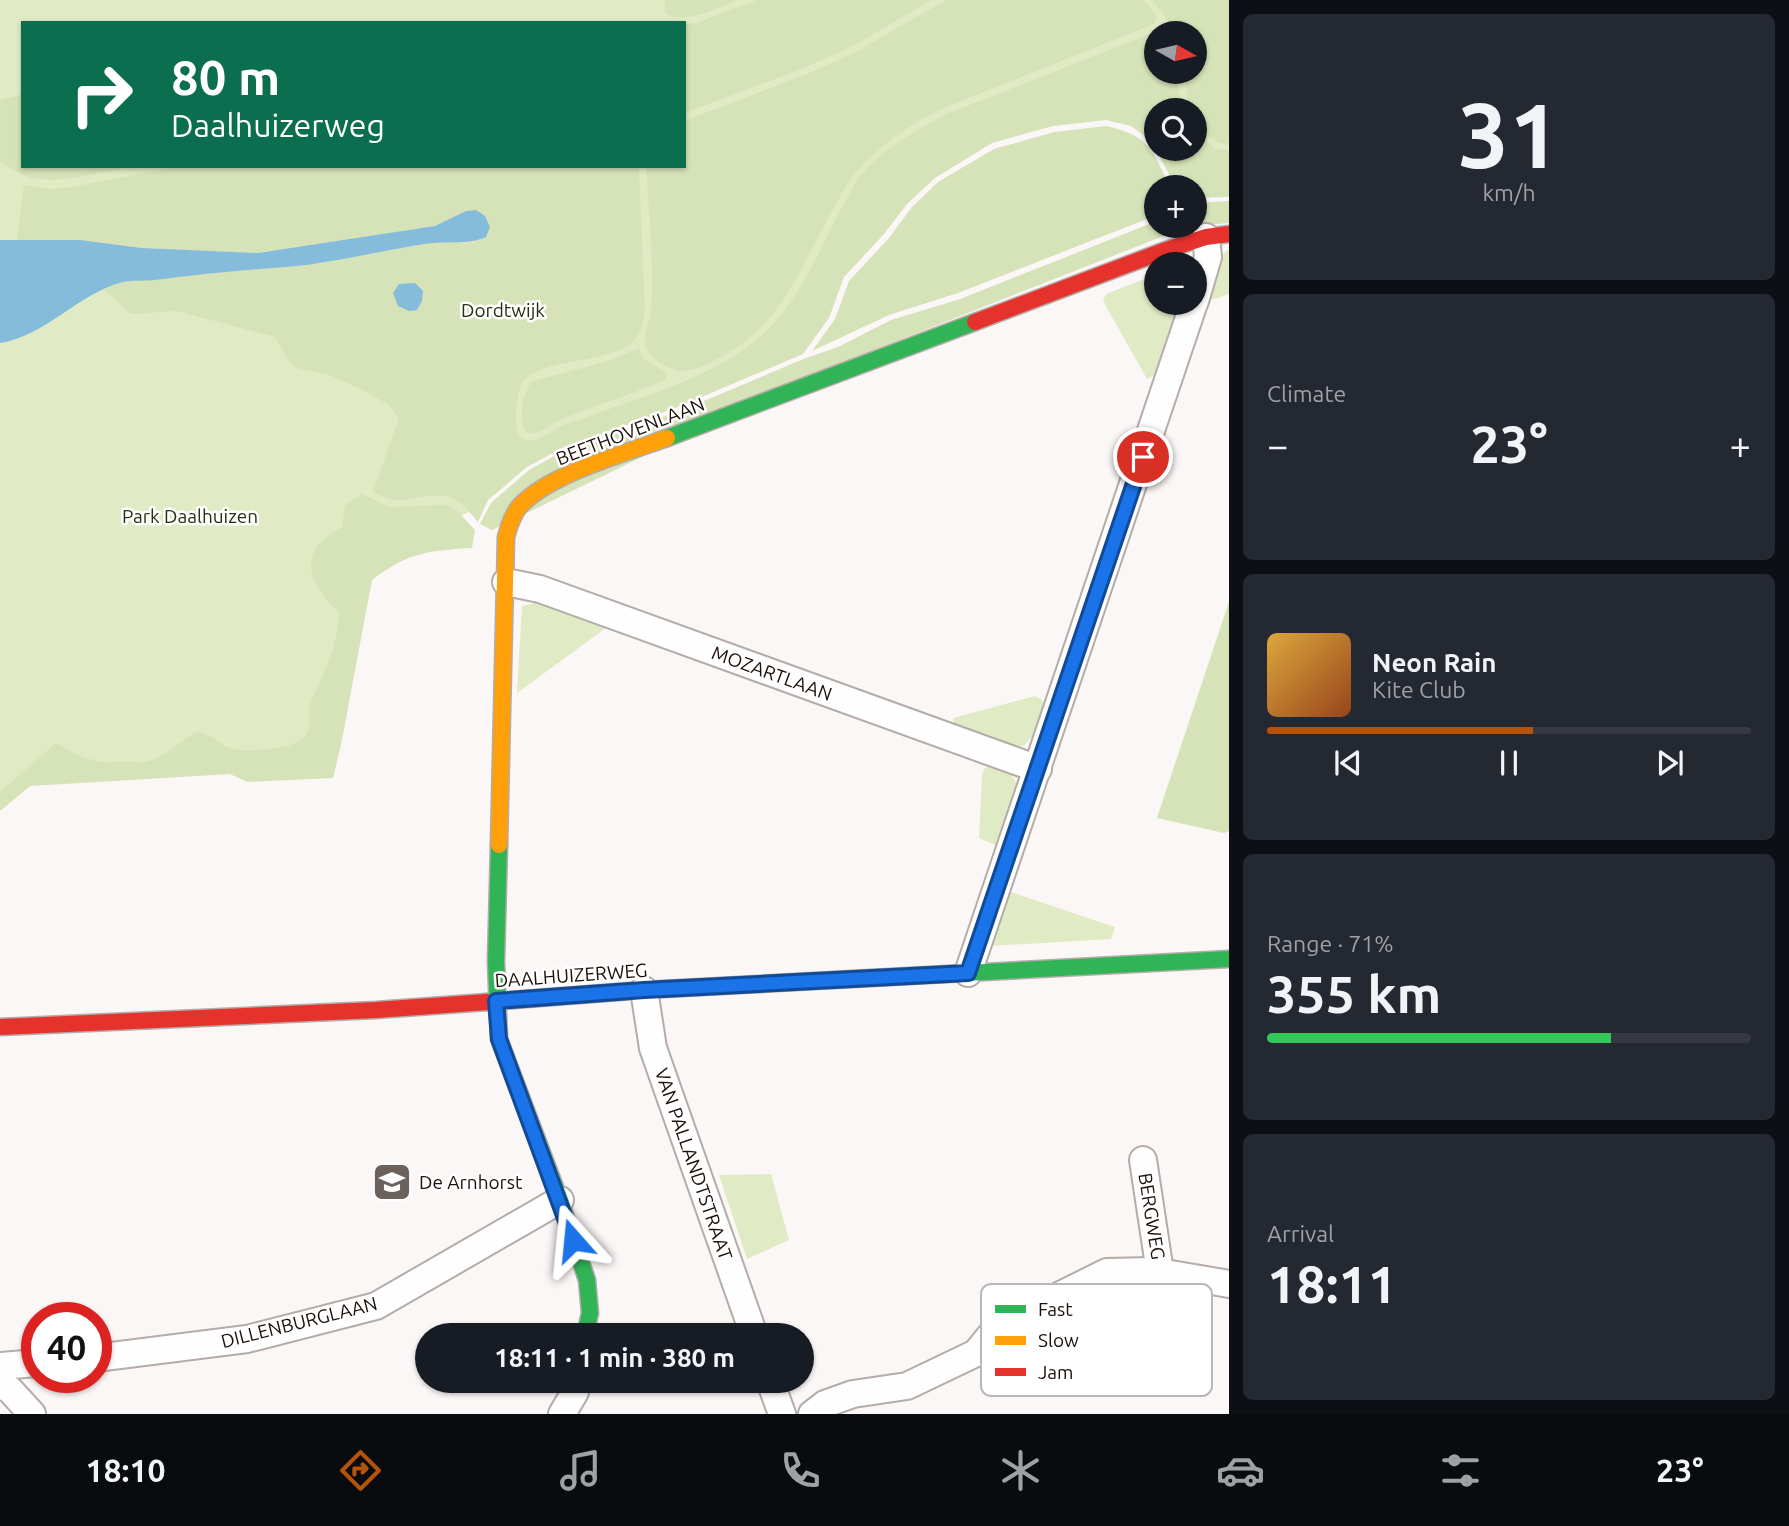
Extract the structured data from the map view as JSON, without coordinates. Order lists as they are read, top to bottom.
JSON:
{
  "streets": {
    "street": [
      "BEETHOVENLAAN",
      "MOZARTLAAN",
      "DAALHUIZERWEG",
      "VAN PALLANDTSTRAAT",
      "BERGWEG",
      "DILLENBURGLAAN"
    ]
  },
  "crossings": [
    ["BEETHOVENLAAN", "MOZARTLAAN"],
    ["BEETHOVENLAAN", "DAALHUIZERWEG"],
    ["BEETHOVENLAAN", "DILLENBURGLAAN"],
    ["DAALHUIZERWEG", "VAN PALLANDTSTRAAT"]
  ],
  "parks": ["Dordtwijk", "Park Daalhuizen"],
  "places": {
    "school or university": ["De Arnhorst"]
  },
  "legend": ["Fast", "Slow", "Jam"],
  "north": "right",
  "page": {
    "tile": [
      ["31", "km/h"],
      "Climate",
      ["Range · 71%", "355 km"],
      ["Arrival", "18:11"]
    ],
    "map_buttons": ["+", "−"],
    "turn": ["80 m", "Daalhuizerweg"],
    "heat": ["−", "23°", "+"],
    "song": ["Neon Rain", "Kite Club"],
    "limit": "40",
    "trip": "18:11 · 1 min · 380 m",
    "tabs": ["18:10", "23°"]
  }
}
